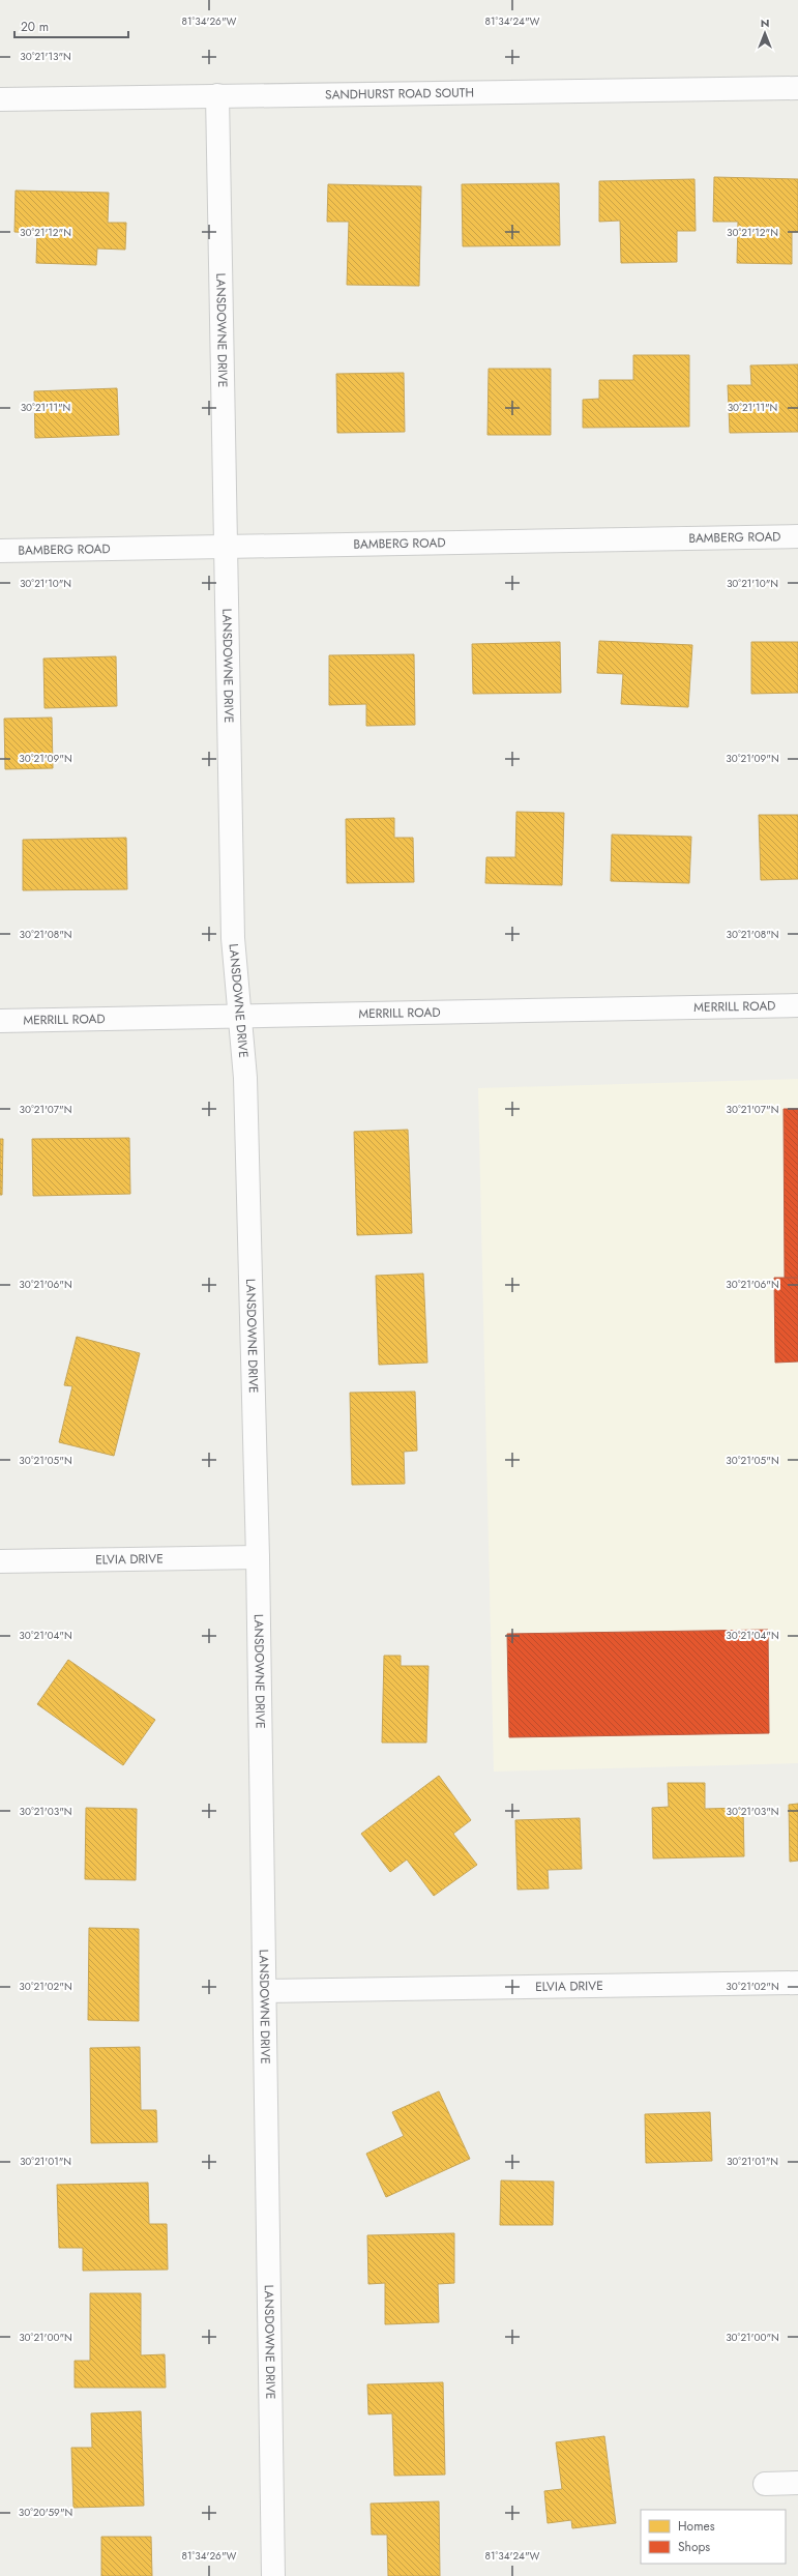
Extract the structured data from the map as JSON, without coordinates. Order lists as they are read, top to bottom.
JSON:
{
  "streets": {
    "street": [
      "SANDHURST ROAD SOUTH",
      "LANSDOWNE DRIVE",
      "BAMBERG ROAD",
      "MERRILL ROAD",
      "ELVIA DRIVE"
    ]
  },
  "crossings": [
    ["SANDHURST ROAD SOUTH", "LANSDOWNE DRIVE"],
    ["LANSDOWNE DRIVE", "BAMBERG ROAD"],
    ["LANSDOWNE DRIVE", "MERRILL ROAD"],
    ["LANSDOWNE DRIVE", "ELVIA DRIVE"]
  ],
  "legend": ["Homes", "Shops"],
  "scale_bar": "20 m",
  "north": "top",
  "coordinates": [
    "81°34'26\"W",
    "81°34'24\"W",
    "30°21'13\"N",
    "30°21'12\"N",
    "30°21'11\"N",
    "30°21'10\"N",
    "30°21'09\"N",
    "30°21'08\"N",
    "30°21'07\"N",
    "30°21'06\"N",
    "30°21'05\"N",
    "30°21'04\"N",
    "30°21'03\"N",
    "30°21'02\"N",
    "30°21'01\"N",
    "30°21'00\"N",
    "30°20'59\"N"
  ]
}
